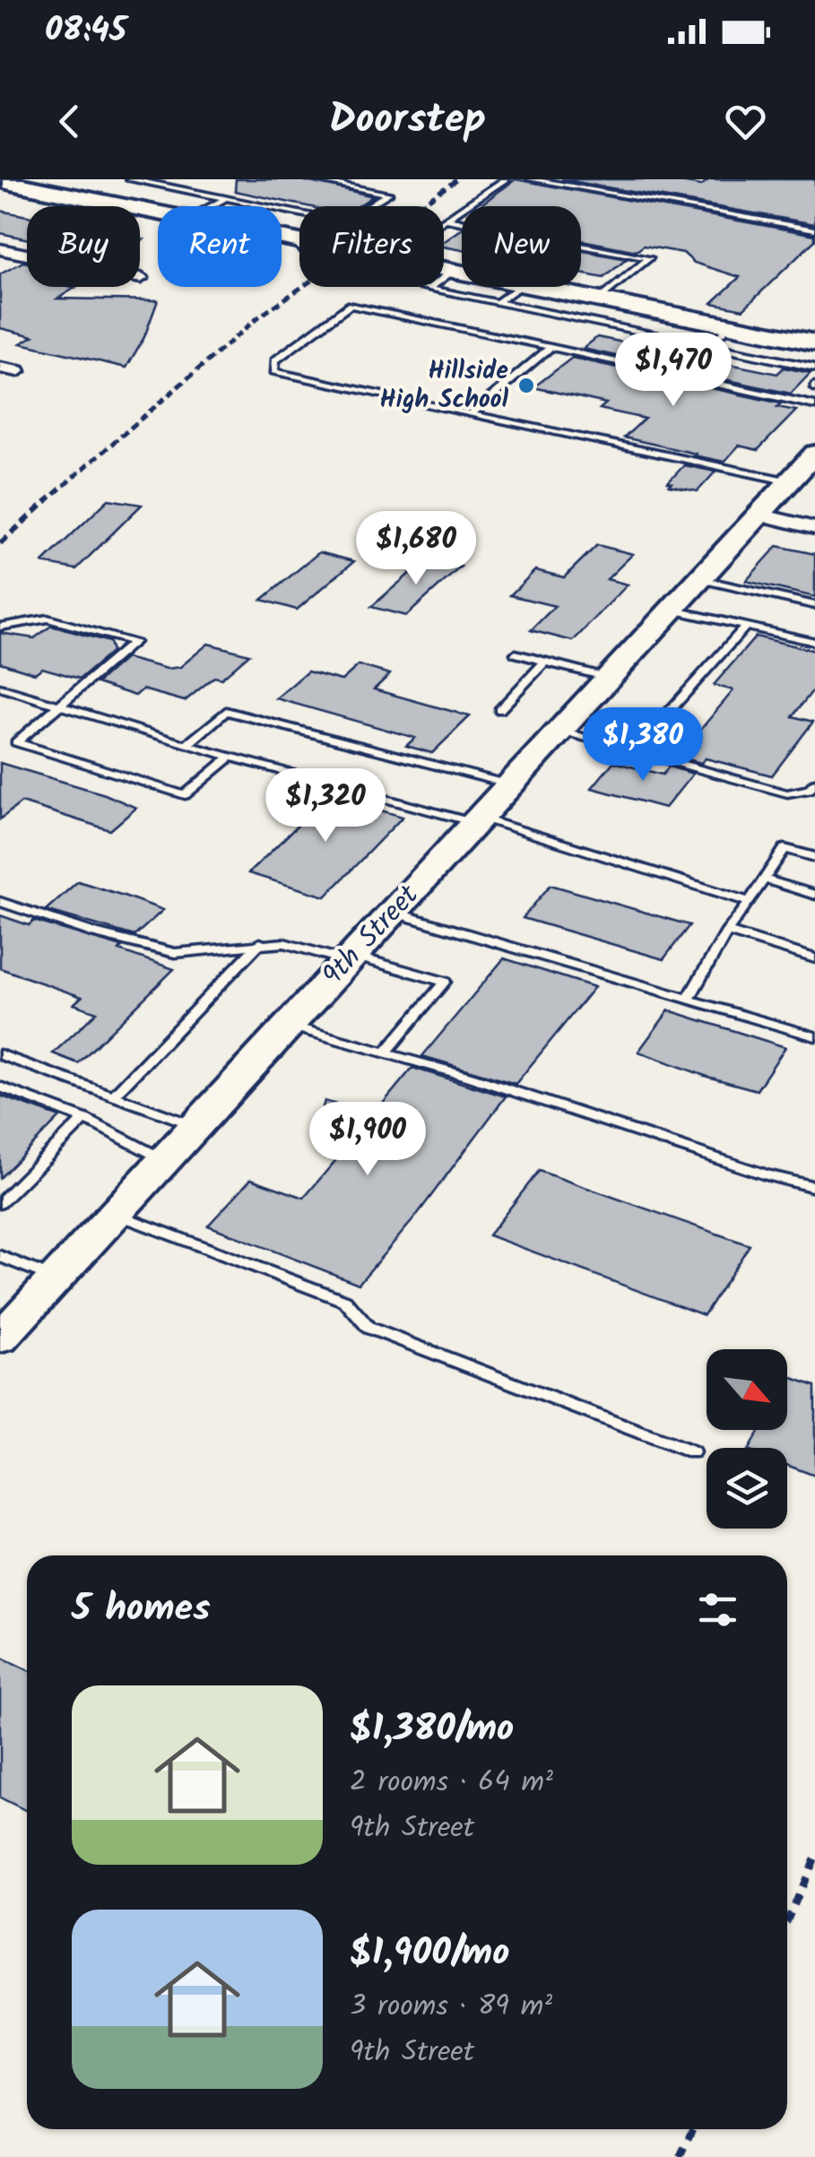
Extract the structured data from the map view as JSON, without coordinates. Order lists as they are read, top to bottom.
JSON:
{
  "streets": {
    "street": ["9th Street"]
  },
  "places": ["Hillside High School"],
  "north": "bottom right",
  "page": {
    "status": "08:45",
    "header": "Doorstep",
    "chip": [
      "Buy",
      "Rent",
      "Filters",
      "New"
    ],
    "price": [
      "$1,470",
      "$1,680",
      "$1,380",
      "$1,320",
      "$1,900"
    ],
    "heading": "5 homes",
    "list": [
      {
        "name": "$1,380/mo",
        "note": "2 rooms · 64 m² · 9th Street"
      },
      {
        "name": "$1,900/mo",
        "note": "3 rooms · 89 m² · 9th Street"
      }
    ]
  }
}
